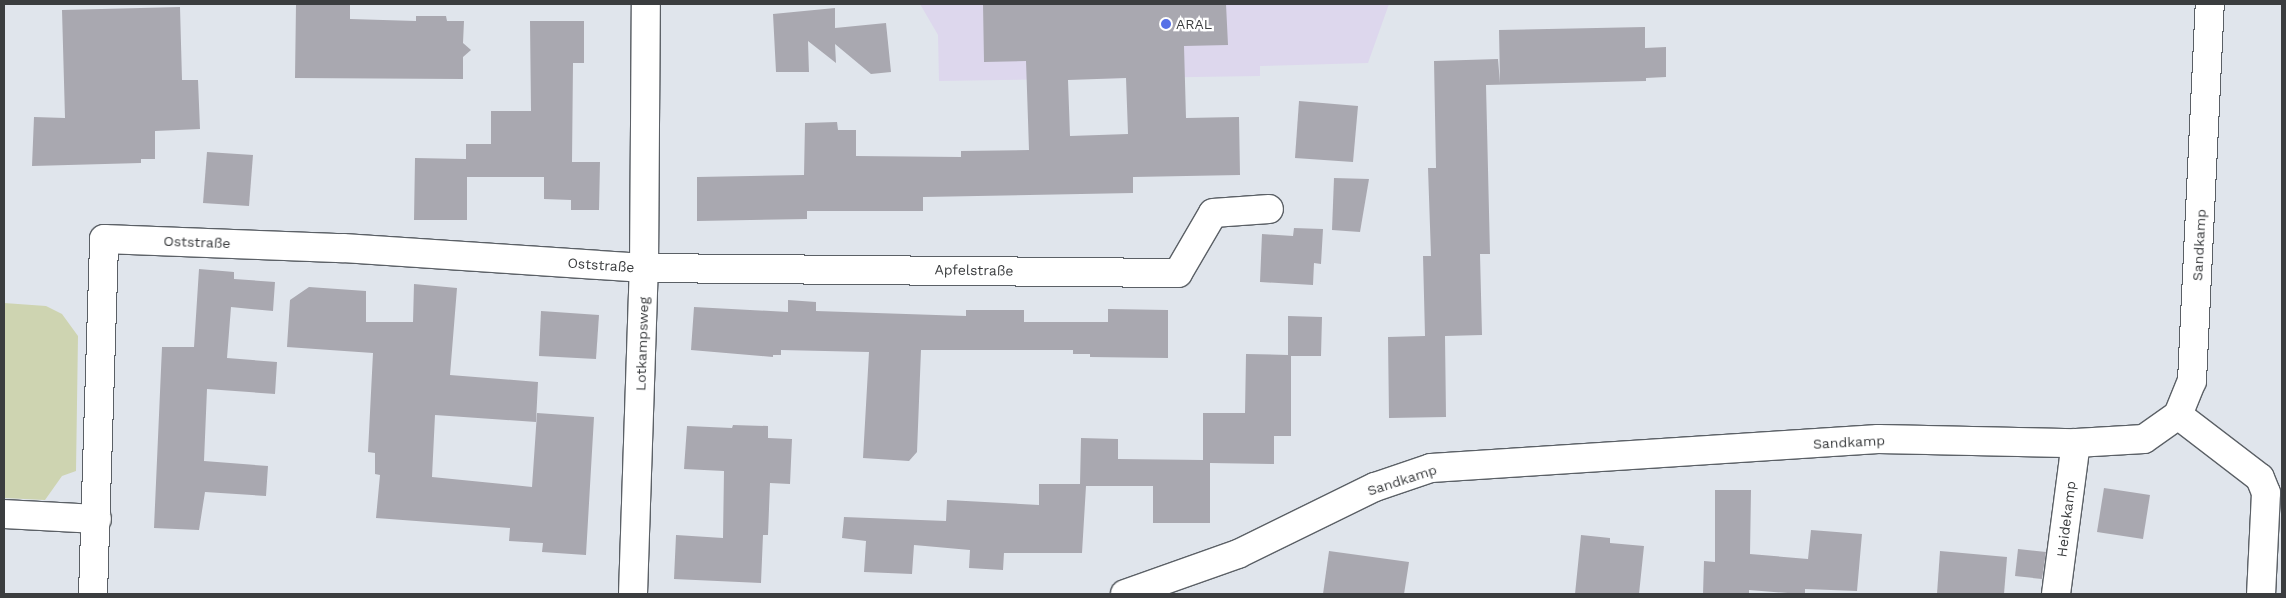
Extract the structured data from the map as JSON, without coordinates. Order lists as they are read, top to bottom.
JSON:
{
  "streets": {
    "street": [
      "Oststraße",
      "Sandkamp",
      "Apfelstraße",
      "Lotkampsweg",
      "Heidekamp"
    ]
  },
  "crossings": [
    ["Oststraße", "Apfelstraße"],
    ["Oststraße", "Lotkampsweg"],
    ["Sandkamp", "Heidekamp"],
    ["Apfelstraße", "Lotkampsweg"]
  ],
  "places": ["ARAL"]
}
